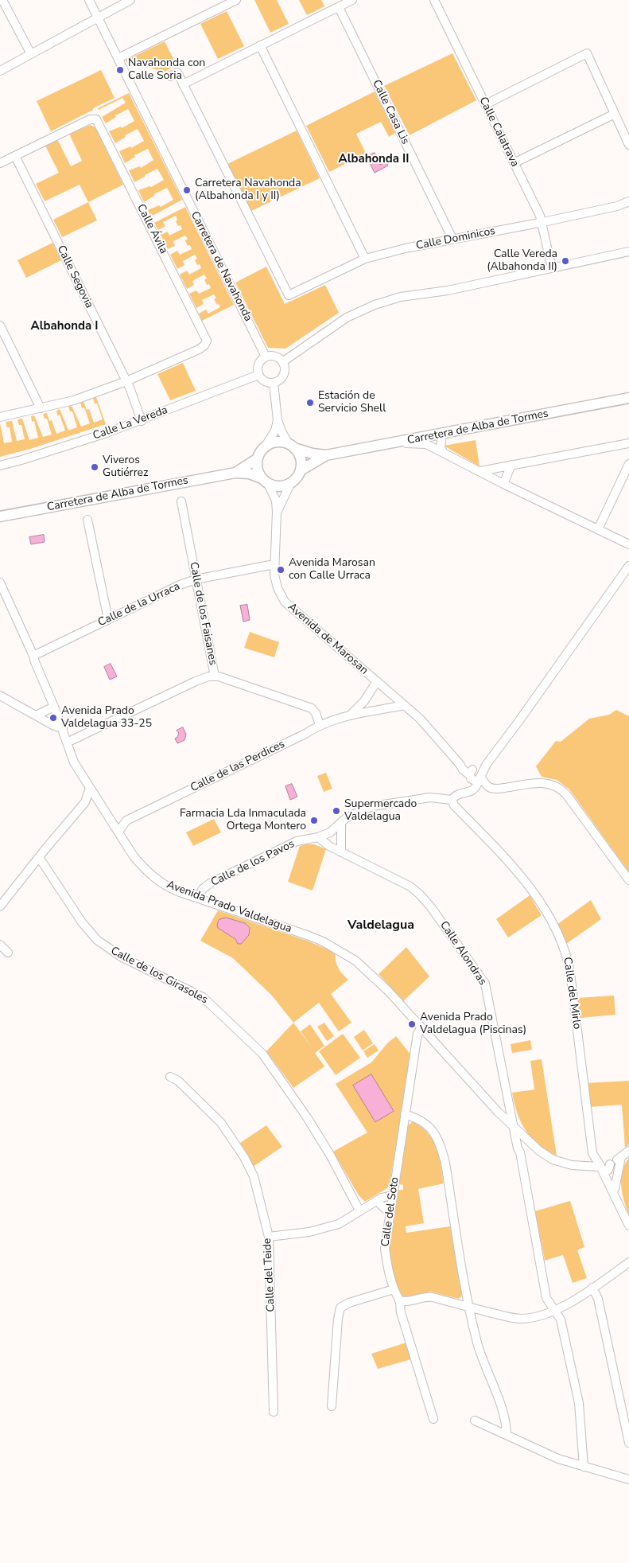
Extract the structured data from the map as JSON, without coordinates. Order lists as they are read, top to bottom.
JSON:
{
  "streets": {
    "main road": ["Carretera de Alba de Tormes"],
    "street": [
      "Calle Casa Lis",
      "Calle Calatrava",
      "Calle Ávila",
      "Calle Dominicos",
      "Carretera de Navahonda",
      "Calle Segovia",
      "Calle La Vereda",
      "Calle de la Urraca",
      "Calle de los Faisanes",
      "Avenida de Marosan",
      "Calle de las Perdices",
      "Calle de los Pavos",
      "Avenida Prado Valdelagua",
      "Calle Alondras",
      "Calle de los Girasoles",
      "Calle del Mirlo",
      "Calle del Soto",
      "Calle del Teide"
    ]
  },
  "crossings": [
    ["Calle Casa Lis", "Calle Dominicos"],
    ["Calle Calatrava", "Calle Dominicos"],
    ["Calle Ávila", "Calle Segovia"],
    ["Carretera de Navahonda", "Calle La Vereda"],
    ["Calle Segovia", "Calle La Vereda"],
    ["Carretera de Alba de Tormes", "Avenida de Marosan"],
    ["Calle de la Urraca", "Calle de los Faisanes"],
    ["Calle de la Urraca", "Avenida de Marosan"],
    ["Calle de la Urraca", "Avenida Prado Valdelagua"],
    ["Calle de los Faisanes", "Calle de las Perdices"],
    ["Avenida de Marosan", "Calle de las Perdices"],
    ["Calle de las Perdices", "Avenida Prado Valdelagua"],
    ["Calle de los Pavos", "Avenida Prado Valdelagua"],
    ["Calle de los Pavos", "Calle Alondras"],
    ["Calle de los Pavos", "Calle del Mirlo"],
    ["Avenida Prado Valdelagua", "Calle Alondras"],
    ["Avenida Prado Valdelagua", "Calle del Mirlo"],
    ["Avenida Prado Valdelagua", "Calle del Soto"]
  ],
  "districts": ["Albahonda II", "Albahonda I", "Valdelagua"],
  "places": [
    "Navahonda con Calle Soria",
    "Carretera Navahonda (Albahonda I y II)",
    "Calle Vereda (Albahonda II)",
    "Estación de Servicio Shell",
    "Viveros Gutiérrez",
    "Avenida Marosan con Calle Urraca",
    "Avenida Prado Valdelagua 33-25",
    "Supermercado Valdelagua",
    "Farmacia Lda Inmaculada Ortega Montero",
    "Avenida Prado Valdelagua (Piscinas)"
  ]
}
